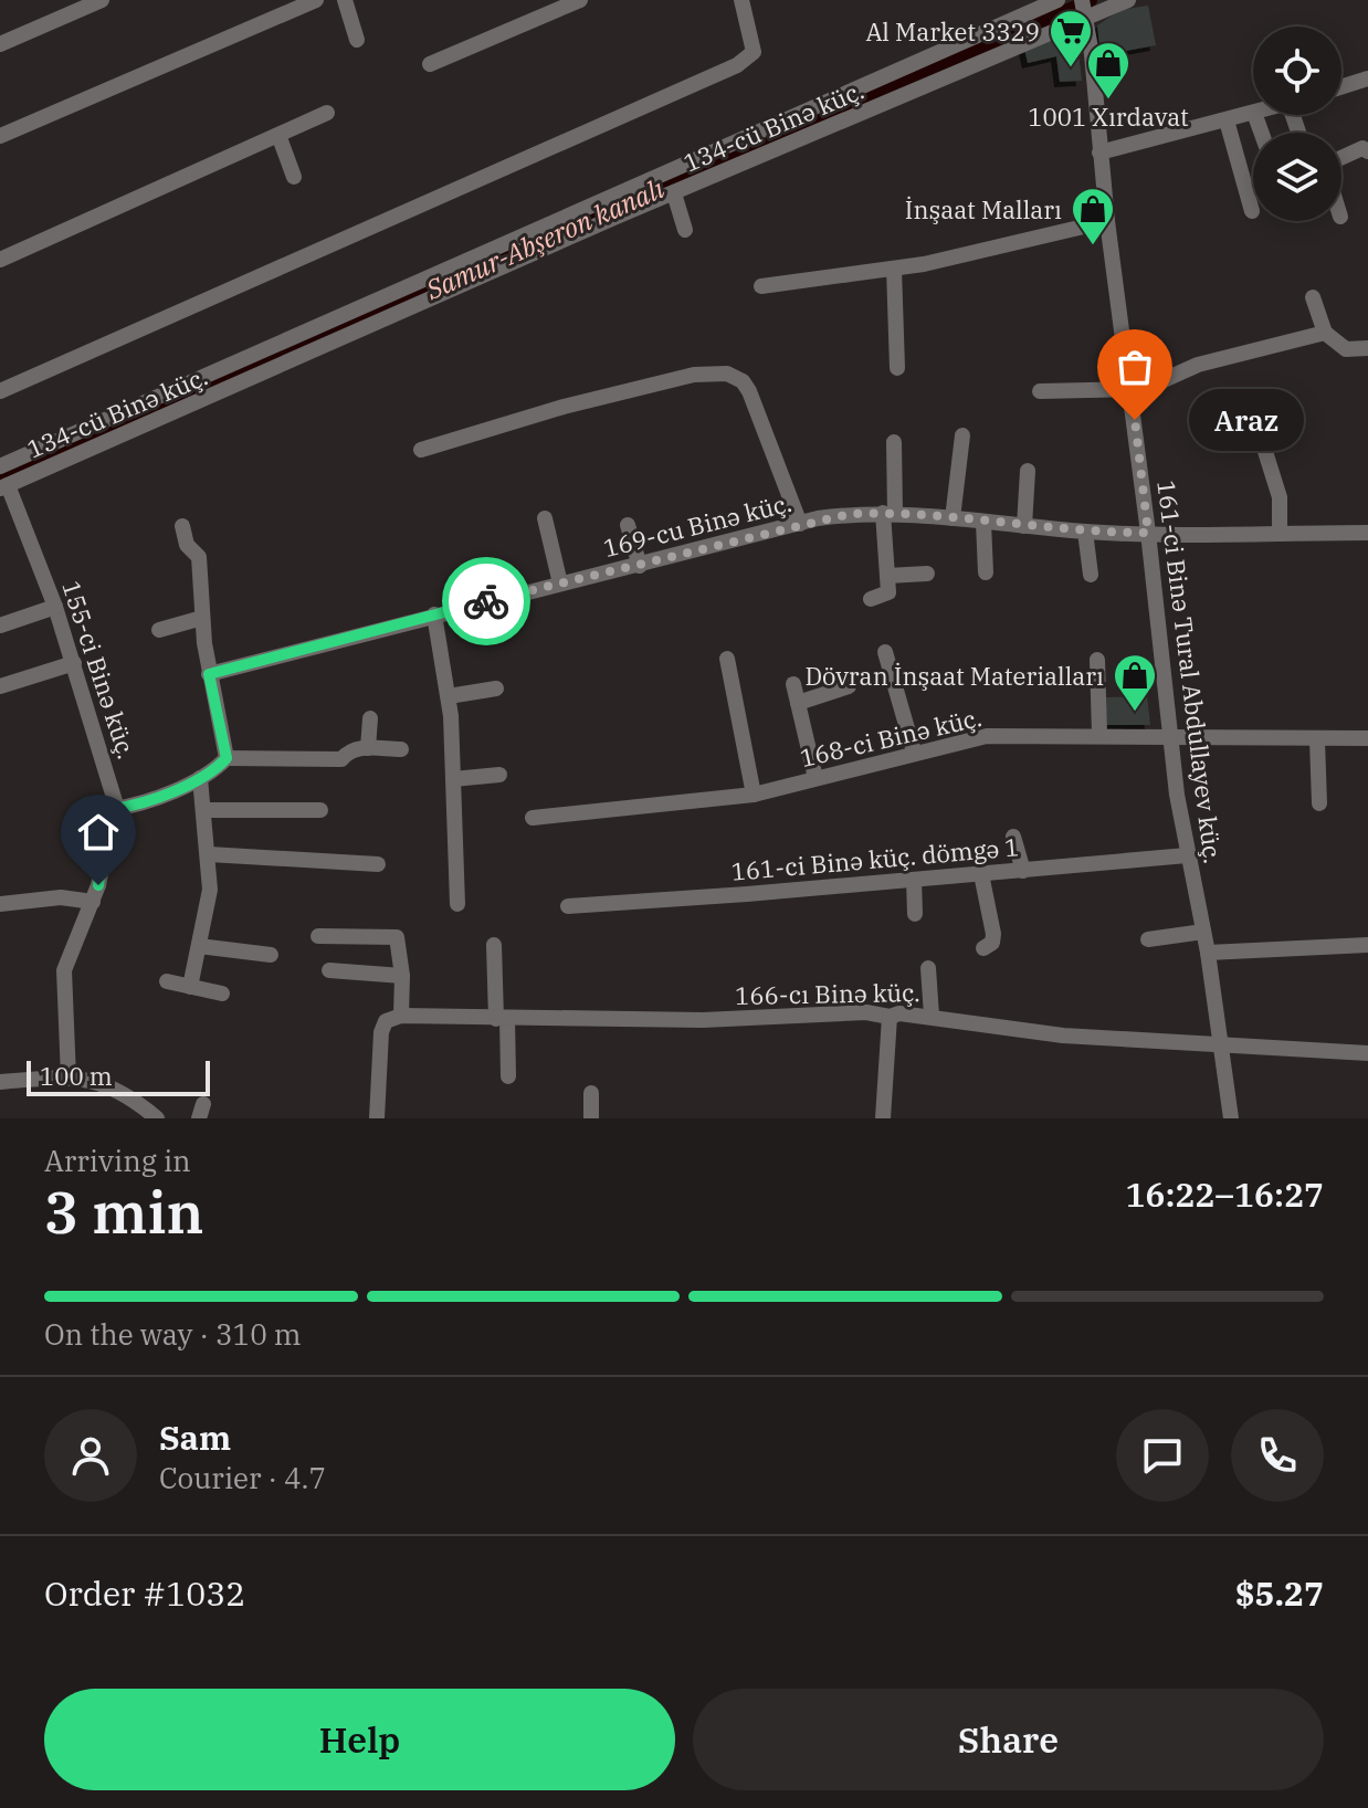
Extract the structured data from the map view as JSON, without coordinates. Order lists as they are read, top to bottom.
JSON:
{
  "streets": {
    "street": [
      "134-cü Binə küç.",
      "169-cu Binə küç.",
      "155-ci Binə küç.",
      "161-ci Binə Tural Abdullayev küç.",
      "168-ci Binə küç.",
      "161-ci Binə küç. dömgə 1",
      "166-cı Binə küç."
    ]
  },
  "crossings": [
    ["134-cü Binə küç.", "155-ci Binə küç."],
    ["134-cü Binə küç.", "161-ci Binə Tural Abdullayev küç."],
    ["169-cu Binə küç.", "161-ci Binə Tural Abdullayev küç."],
    ["161-ci Binə Tural Abdullayev küç.", "168-ci Binə küç."],
    ["161-ci Binə Tural Abdullayev küç.", "161-ci Binə küç. dömgə 1"],
    ["161-ci Binə Tural Abdullayev küç.", "166-cı Binə küç."]
  ],
  "water": ["Samur-Abşeron kanalı"],
  "places": {
    "supermarket": ["Al Market 3329"],
    "shop": ["1001 Xırdavat", "İnşaat Malları", "Dövran İnşaat Materialları"],
    "other": ["Araz"]
  },
  "scale_bar": "100 m",
  "page": {
    "bubble": "Araz",
    "scale": "100 m",
    "heading": ["3 min", "Arriving in", "16:22–16:27"],
    "panel": [
      "Sam",
      "Courier · 4.7",
      "Order #1032",
      "$5.27"
    ],
    "bar": "On the way · 310 m",
    "buttons": ["Help", "Share"]
  }
}
